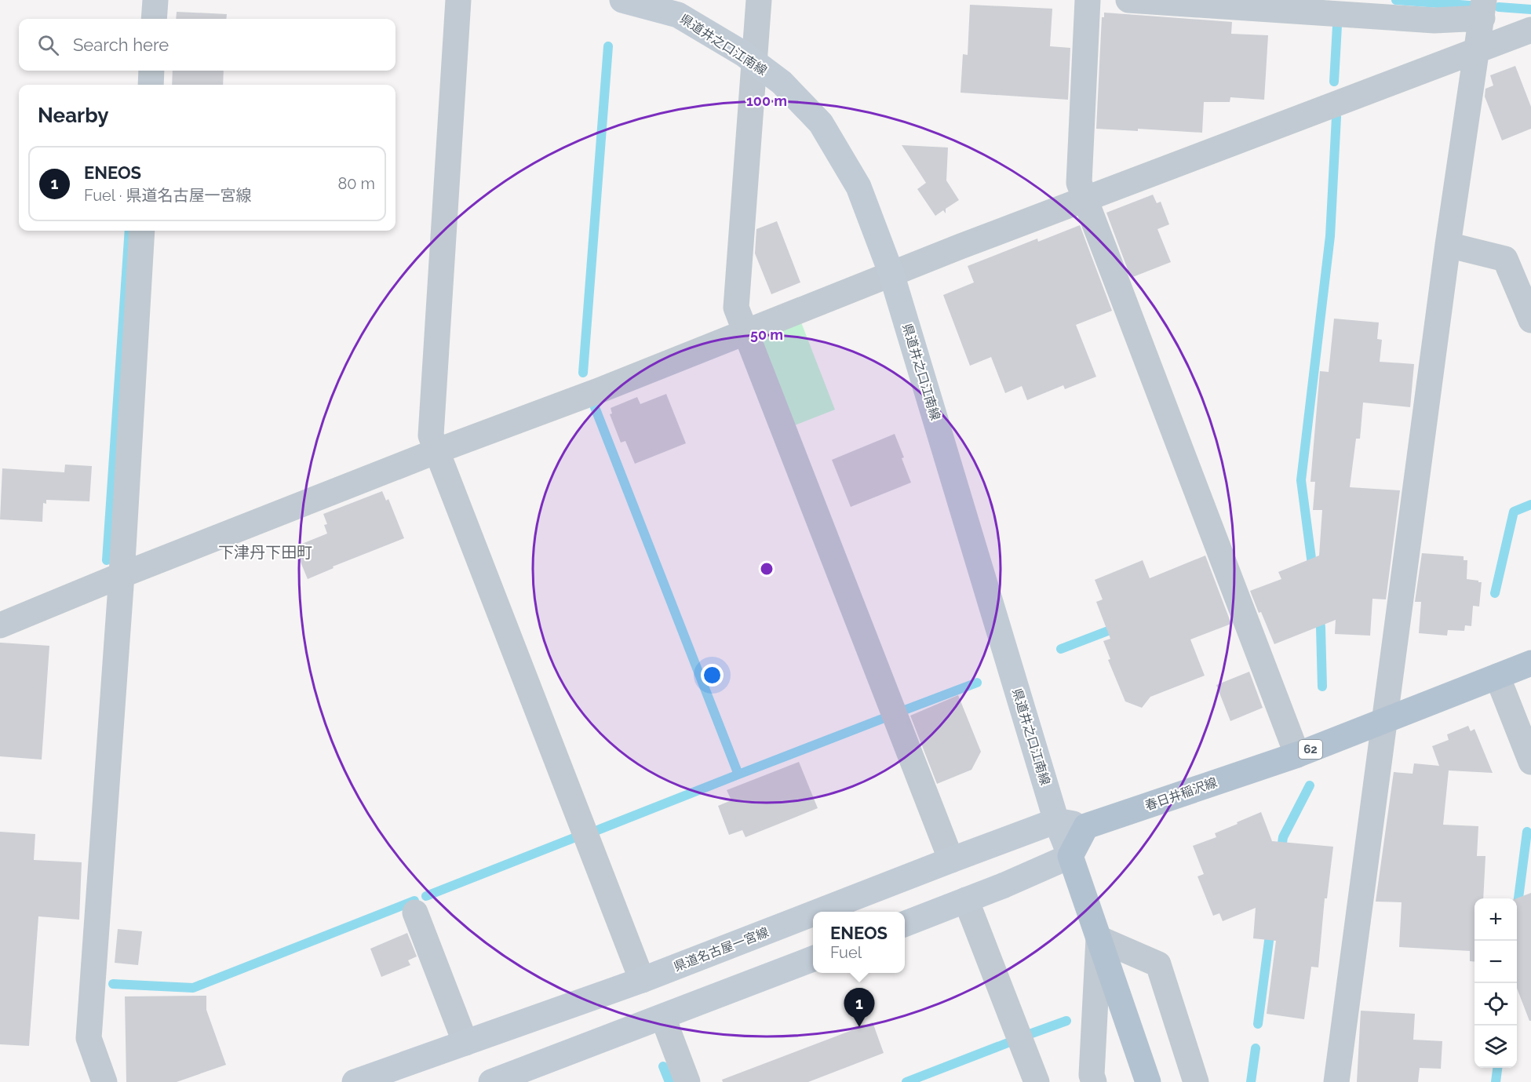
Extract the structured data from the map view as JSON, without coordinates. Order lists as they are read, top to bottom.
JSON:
{
  "streets": {
    "main road": [
      "県道井之口江南線",
      "62",
      "春日井稲沢線",
      "県道名古屋一宮線"
    ]
  },
  "crossings": [
    ["県道井之口江南線", "県道名古屋一宮線"]
  ],
  "districts": ["下津丹下田町"],
  "page": {
    "search": "Search here",
    "heading": "Nearby",
    "list": [
      {
        "mark": "1",
        "name": "ENEOS",
        "note": "Fuel · 県道名古屋一宮線",
        "value": "80 m"
      }
    ],
    "map_buttons": ["+", "−"],
    "popup": ["ENEOS", "Fuel"],
    "pins": "1"
  },
  "rings": ["100 m", "50 m"]
}
